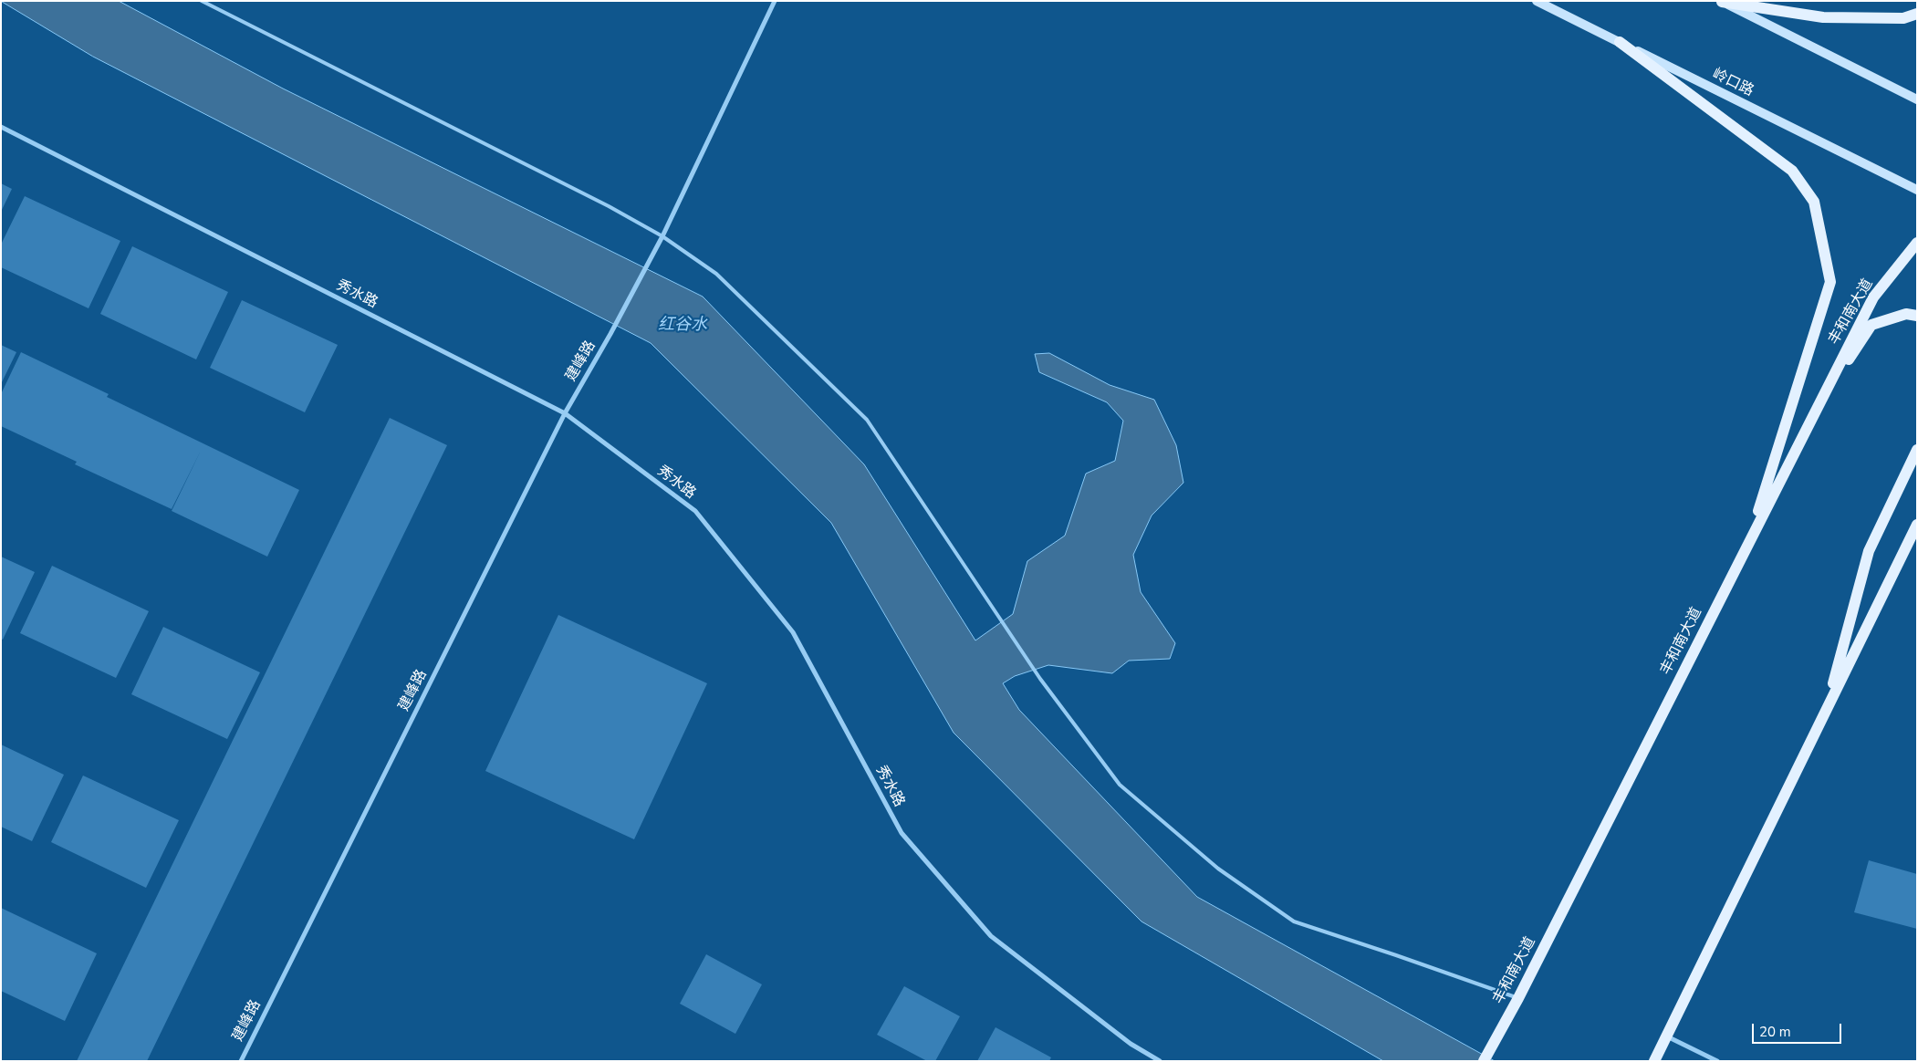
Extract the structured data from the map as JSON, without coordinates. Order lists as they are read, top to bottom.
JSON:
{
  "streets": {
    "main road": ["丰和南大道"],
    "street": ["岭口路", "秀水路", "建峰路"]
  },
  "crossings": [
    ["秀水路", "建峰路"]
  ],
  "water": ["红谷水"],
  "scale_bar": "20 m"
}
